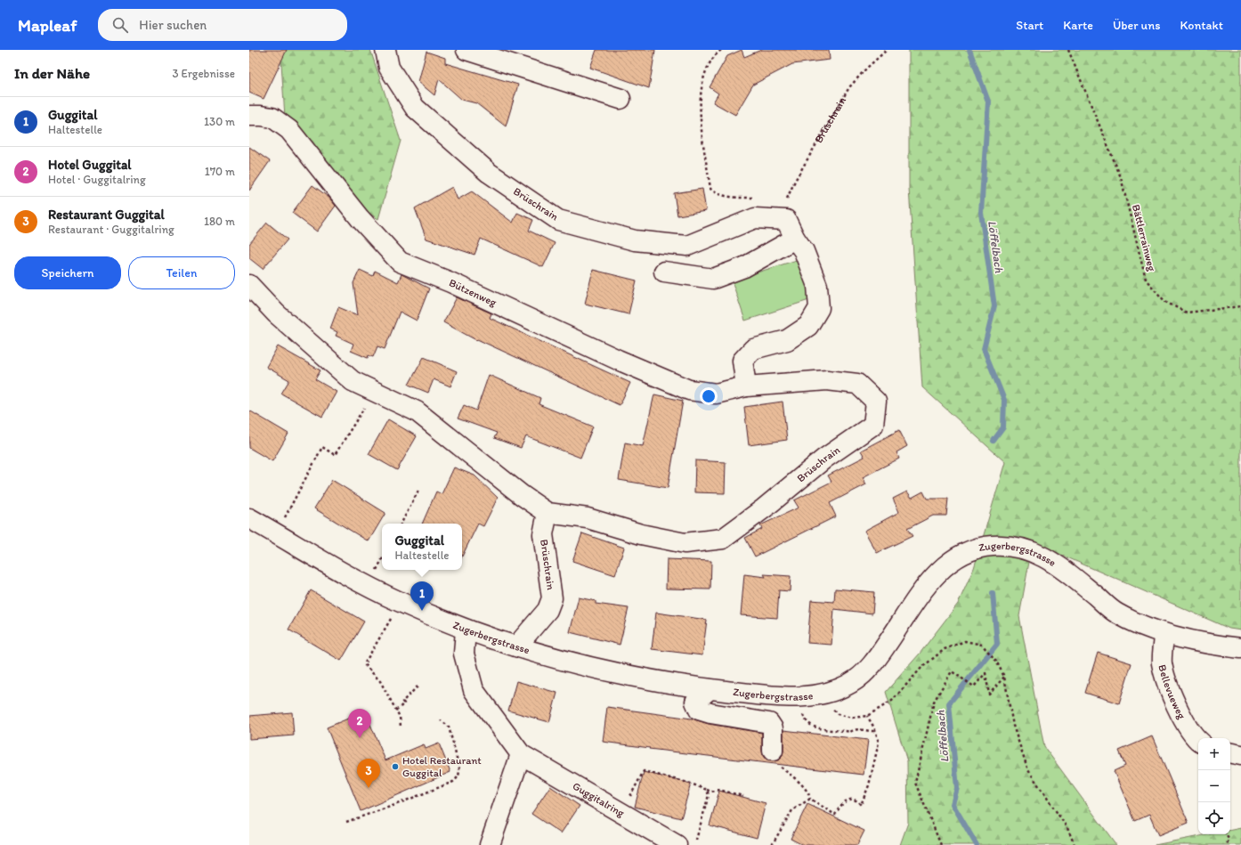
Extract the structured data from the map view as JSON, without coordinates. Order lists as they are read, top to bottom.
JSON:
{
  "streets": {
    "street": [
      "Brüschrain",
      "Bützenweg",
      "Zugerbergstrasse",
      "Bellevueweg",
      "Guggitalring"
    ],
    "path": ["Bättlerrainweg"]
  },
  "crossings": [
    ["Brüschrain", "Bützenweg"],
    ["Brüschrain", "Zugerbergstrasse"],
    ["Zugerbergstrasse", "Bellevueweg"],
    ["Zugerbergstrasse", "Guggitalring"]
  ],
  "water": ["Löffelbach"],
  "places": ["Hotel Restaurant Guggital"],
  "page": {
    "header": "Mapleaf",
    "search": "Hier suchen",
    "nav": [
      "Start",
      "Karte",
      "Über uns",
      "Kontakt"
    ],
    "heading": ["In der Nähe", "3 Ergebnisse"],
    "list": [
      {
        "mark": "1",
        "name": "Guggital",
        "note": "Haltestelle",
        "value": "130 m"
      },
      {
        "mark": "2",
        "name": "Hotel Guggital",
        "note": "Hotel · Guggitalring",
        "value": "170 m"
      },
      {
        "mark": "3",
        "name": "Restaurant Guggital",
        "note": "Restaurant · Guggitalring",
        "value": "180 m"
      }
    ],
    "buttons": ["Speichern", "Teilen"],
    "popup": ["Guggital", "Haltestelle"],
    "pins": ["1", "2", "3"],
    "map_buttons": ["+", "−"]
  }
}
